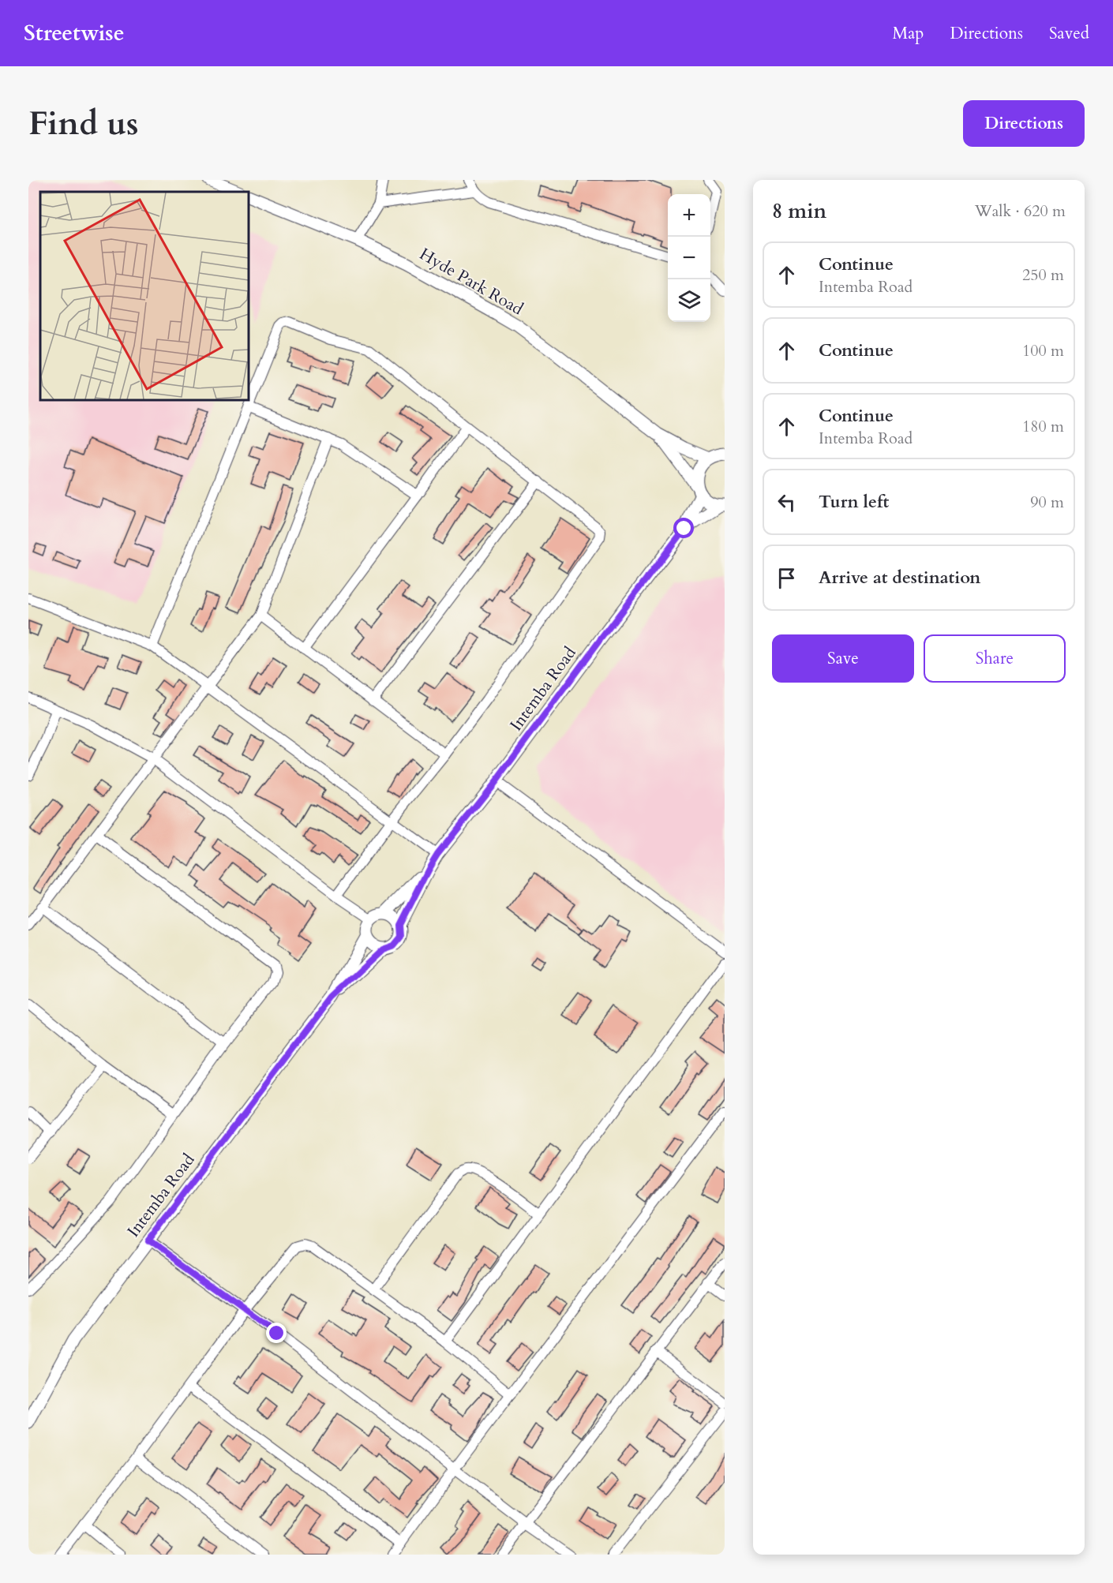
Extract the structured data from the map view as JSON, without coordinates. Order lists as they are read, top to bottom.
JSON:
{
  "streets": {
    "street": ["Hyde Park Road", "Intemba Road"]
  },
  "page": {
    "header": "Streetwise",
    "nav": ["Map", "Directions", "Saved"],
    "buttons": [
      "Directions",
      ["Save", "Share"]
    ],
    "title": "Find us",
    "heading": ["8 min", "Walk · 620 m"],
    "map_buttons": ["+", "−"],
    "list": [
      ["Continue", "Intemba Road", "250 m"],
      ["Continue", "100 m"],
      ["Continue", "Intemba Road", "180 m"],
      ["Turn left", "90 m"],
      "Arrive at destination"
    ]
  }
}
